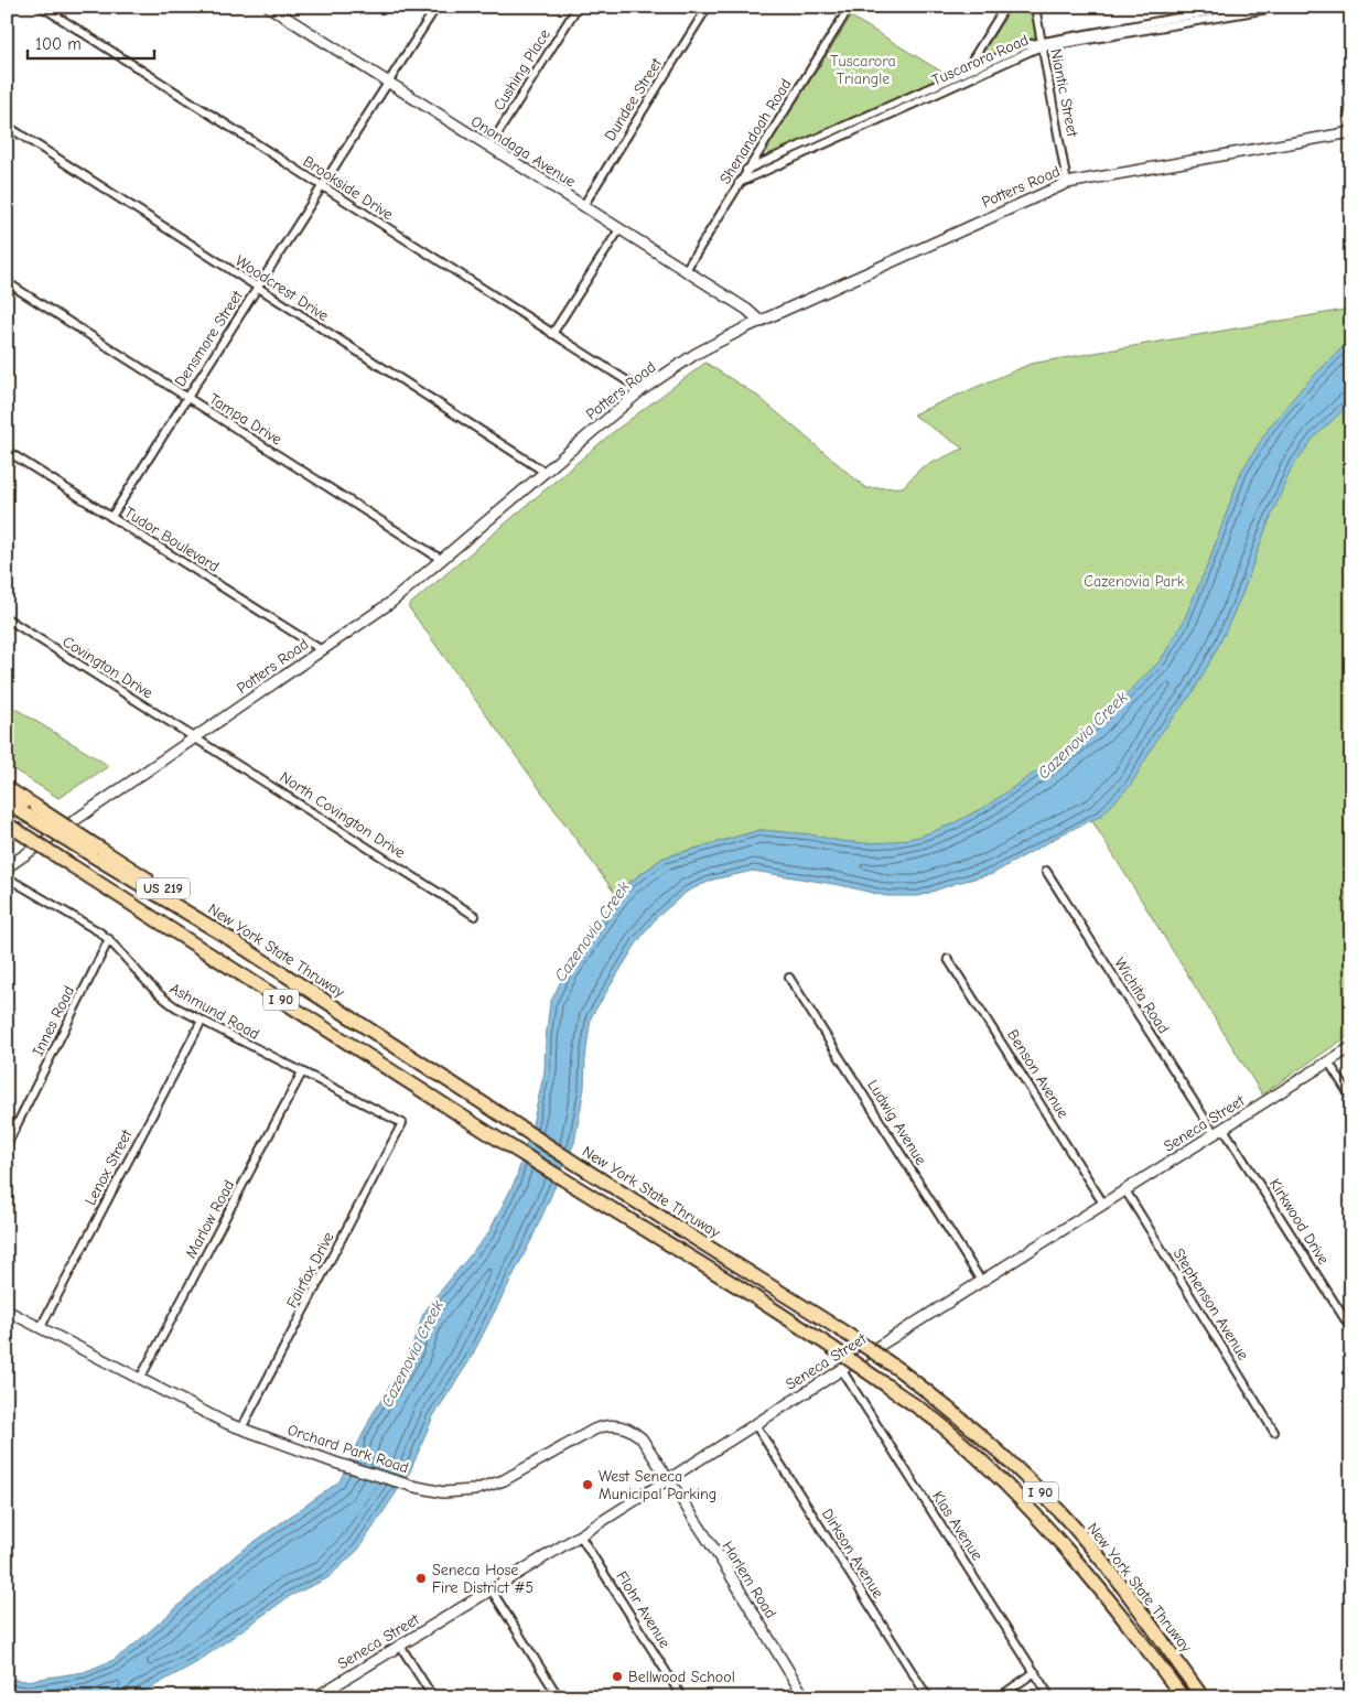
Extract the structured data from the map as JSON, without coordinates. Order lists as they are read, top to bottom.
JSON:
{
  "streets": {
    "highway": ["US 219", "New York State Thruway", "I 90"],
    "main road": [
      "Onondaga Avenue",
      "Potters Road",
      "Seneca Street",
      "Orchard Park Road",
      "Harlem Road"
    ],
    "street": [
      "Tuscarora Road",
      "Cushing Place",
      "Niantic Street",
      "Dundee Street",
      "Shenandoah Road",
      "Brookside Drive",
      "Woodcrest Drive",
      "Densmore Street",
      "Tampa Drive",
      "Tudor Boulevard",
      "Covington Drive",
      "North Covington Drive",
      "Wichita Road",
      "Ashmund Road",
      "Innes Road",
      "Benson Avenue",
      "Ludwig Avenue",
      "Lenox Street",
      "Marlow Road",
      "Kirkwood Drive",
      "Fairfax Drive",
      "Stephenson Avenue",
      "Klas Avenue",
      "Dirkson Avenue",
      "Flohr Avenue"
    ]
  },
  "crossings": [
    ["Tuscarora Road", "Niantic Street"],
    ["Tuscarora Road", "Shenandoah Road"],
    ["Cushing Place", "Onondaga Avenue"],
    ["Niantic Street", "Potters Road"],
    ["Dundee Street", "Onondaga Avenue"],
    ["Shenandoah Road", "Onondaga Avenue"],
    ["Onondaga Avenue", "Potters Road"],
    ["Onondaga Avenue", "Densmore Street"],
    ["Potters Road", "Brookside Drive"],
    ["Potters Road", "Woodcrest Drive"],
    ["Potters Road", "Tampa Drive"],
    ["Potters Road", "Tudor Boulevard"],
    ["Potters Road", "Covington Drive"],
    ["Potters Road", "North Covington Drive"],
    ["Brookside Drive", "Densmore Street"],
    ["Woodcrest Drive", "Densmore Street"],
    ["Densmore Street", "Tampa Drive"],
    ["Densmore Street", "Tudor Boulevard"],
    ["Covington Drive", "North Covington Drive"],
    ["US 219", "New York State Thruway"],
    ["Wichita Road", "Seneca Street"],
    ["Ashmund Road", "Innes Road"],
    ["Ashmund Road", "Lenox Street"],
    ["Ashmund Road", "Marlow Road"],
    ["Ashmund Road", "Fairfax Drive"],
    ["Benson Avenue", "Seneca Street"],
    ["Ludwig Avenue", "Seneca Street"],
    ["Seneca Street", "Kirkwood Drive"],
    ["Seneca Street", "Stephenson Avenue"],
    ["Seneca Street", "Orchard Park Road"],
    ["Seneca Street", "Klas Avenue"],
    ["Seneca Street", "Dirkson Avenue"],
    ["Seneca Street", "Harlem Road"],
    ["Seneca Street", "Flohr Avenue"],
    ["Lenox Street", "Orchard Park Road"],
    ["Marlow Road", "Orchard Park Road"],
    ["Fairfax Drive", "Orchard Park Road"],
    ["Orchard Park Road", "Harlem Road"]
  ],
  "water": ["Cazenovia Creek"],
  "parks": ["Tuscarora Triangle", "Cazenovia Park"],
  "places": ["West Seneca Municipal Parking", "Seneca Hose Fire District #5", "Bellwood School"],
  "scale_bar": "100 m"
}
